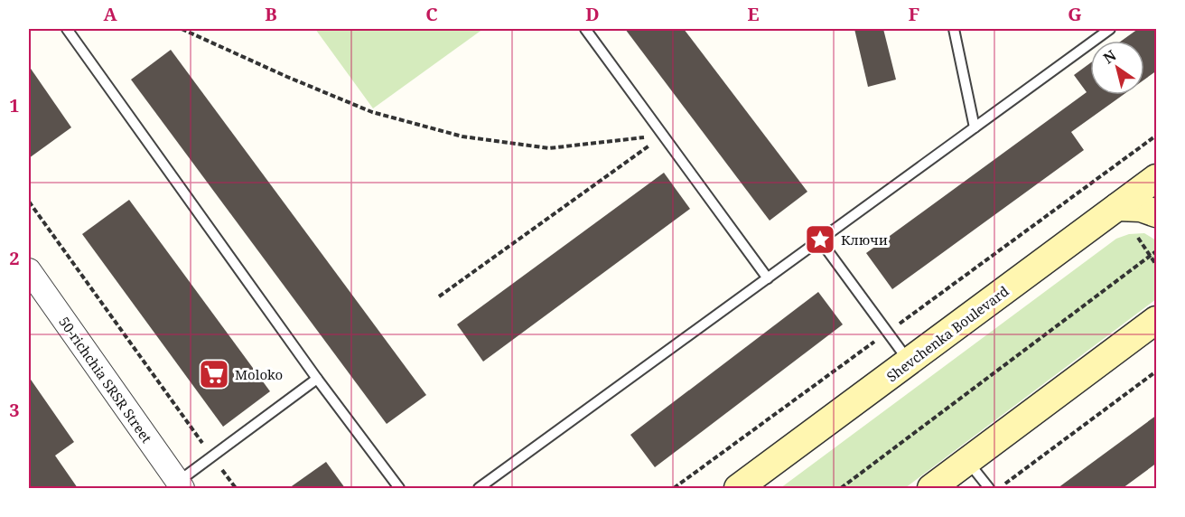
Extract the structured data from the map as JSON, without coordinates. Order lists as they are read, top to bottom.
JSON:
{
  "streets": {
    "main road": ["Shevchenka Boulevard"],
    "street": ["50-richchia SRSR Street"]
  },
  "places": {
    "place": ["Ключи"],
    "supermarket": ["Moloko"]
  },
  "north": "top left",
  "grid": {
    "columns": [
      "A",
      "B",
      "C",
      "D",
      "E",
      "F",
      "G"
    ],
    "rows": ["1", "2", "3"]
  }
}
